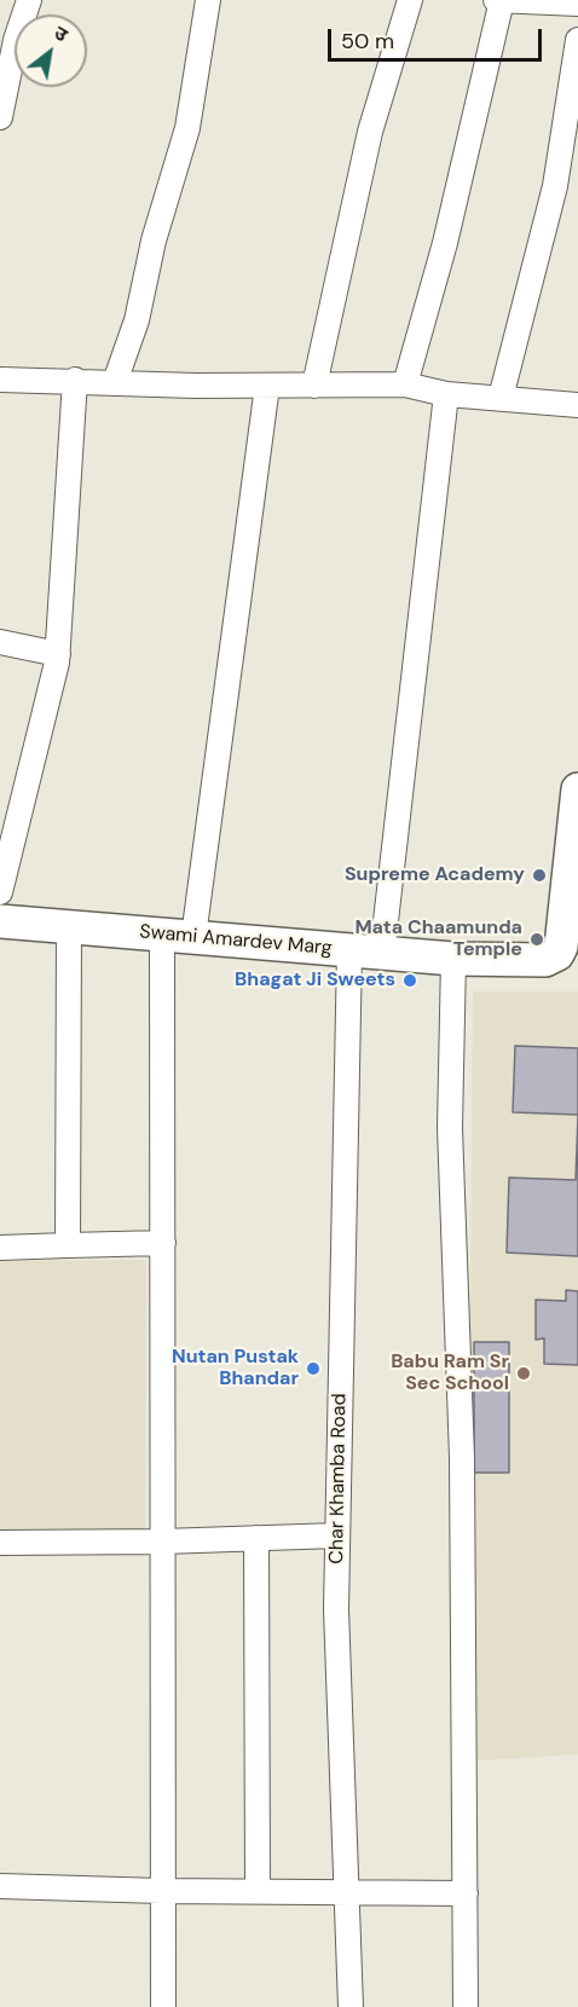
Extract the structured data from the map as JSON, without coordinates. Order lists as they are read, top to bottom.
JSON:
{
  "streets": {
    "street": ["Swami Amardev Marg", "Char Khamba Road"]
  },
  "crossings": [
    ["Swami Amardev Marg", "Char Khamba Road"]
  ],
  "places": [
    "Supreme Academy",
    "Mata Chaamunda Temple",
    "Bhagat Ji Sweets",
    "Nutan Pustak Bhandar",
    "Babu Ram Sr Sec School"
  ],
  "scale_bar": "50 m",
  "north": "top right"
}
